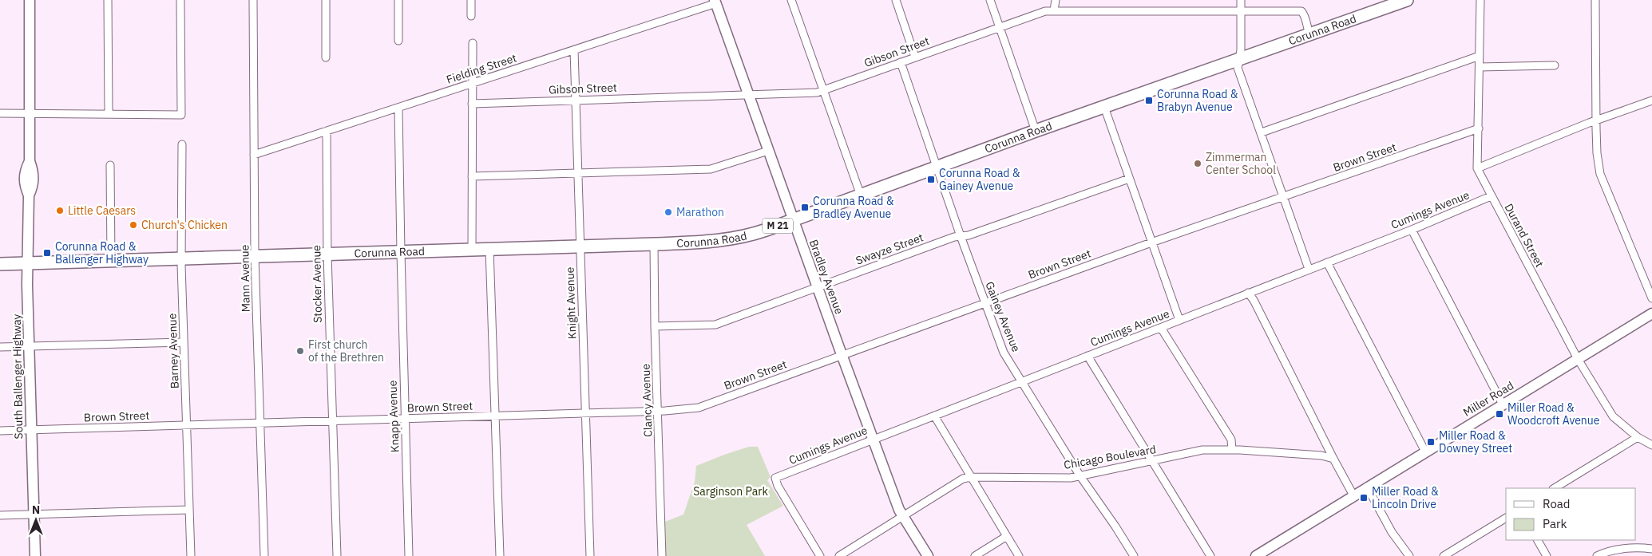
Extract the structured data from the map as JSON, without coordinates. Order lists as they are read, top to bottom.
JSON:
{
  "streets": {
    "main road": [
      "Corunna Road",
      "M 21",
      "Bradley Avenue",
      "South Ballenger Highway",
      "Miller Road"
    ],
    "street": [
      "Gibson Street",
      "Fielding Street",
      "Brown Street",
      "Cumings Avenue",
      "Durand Street",
      "Swayze Street",
      "Mann Avenue",
      "Stocker Avenue",
      "Knight Avenue",
      "Gainey Avenue",
      "Barney Avenue",
      "Clancy Avenue",
      "Knapp Avenue",
      "Chicago Boulevard"
    ]
  },
  "crossings": [
    ["Corunna Road", "Gibson Street"],
    ["Corunna Road", "Bradley Avenue"],
    ["Corunna Road", "Mann Avenue"],
    ["Corunna Road", "Stocker Avenue"],
    ["Corunna Road", "Knight Avenue"],
    ["Corunna Road", "Gainey Avenue"],
    ["Corunna Road", "Barney Avenue"],
    ["Corunna Road", "South Ballenger Highway"],
    ["Corunna Road", "Clancy Avenue"],
    ["Corunna Road", "Knapp Avenue"],
    ["Gibson Street", "Bradley Avenue"],
    ["Gibson Street", "Knight Avenue"],
    ["Gibson Street", "Gainey Avenue"],
    ["Fielding Street", "Bradley Avenue"],
    ["Fielding Street", "Mann Avenue"],
    ["Fielding Street", "Stocker Avenue"],
    ["Fielding Street", "Knight Avenue"],
    ["Fielding Street", "Knapp Avenue"],
    ["Brown Street", "Durand Street"],
    ["Brown Street", "Bradley Avenue"],
    ["Brown Street", "Mann Avenue"],
    ["Brown Street", "Stocker Avenue"],
    ["Brown Street", "Knight Avenue"],
    ["Brown Street", "Gainey Avenue"],
    ["Brown Street", "Barney Avenue"],
    ["Brown Street", "South Ballenger Highway"],
    ["Brown Street", "Clancy Avenue"],
    ["Brown Street", "Knapp Avenue"],
    ["Cumings Avenue", "Durand Street"],
    ["Cumings Avenue", "Bradley Avenue"],
    ["Cumings Avenue", "Gainey Avenue"],
    ["Durand Street", "Miller Road"],
    ["Swayze Street", "Bradley Avenue"],
    ["Swayze Street", "Gainey Avenue"],
    ["Swayze Street", "Clancy Avenue"],
    ["Bradley Avenue", "Chicago Boulevard"],
    ["Gainey Avenue", "Chicago Boulevard"]
  ],
  "parks": ["Sarginson Park"],
  "places": {
    "transit": [
      "Corunna Road & Brabyn Avenue",
      "Corunna Road & Gainey Avenue",
      "Corunna Road & Bradley Avenue",
      "Corunna Road & Ballenger Highway",
      "Miller Road & Woodcroft Avenue",
      "Miller Road & Downey Street",
      "Miller Road & Lincoln Drive"
    ],
    "other": [
      "Zimmerman Center School",
      "Little Caesars",
      "Marathon",
      "Church's Chicken",
      "First church of the Brethren"
    ]
  },
  "legend": ["Road", "Park"],
  "north": "top"
}
